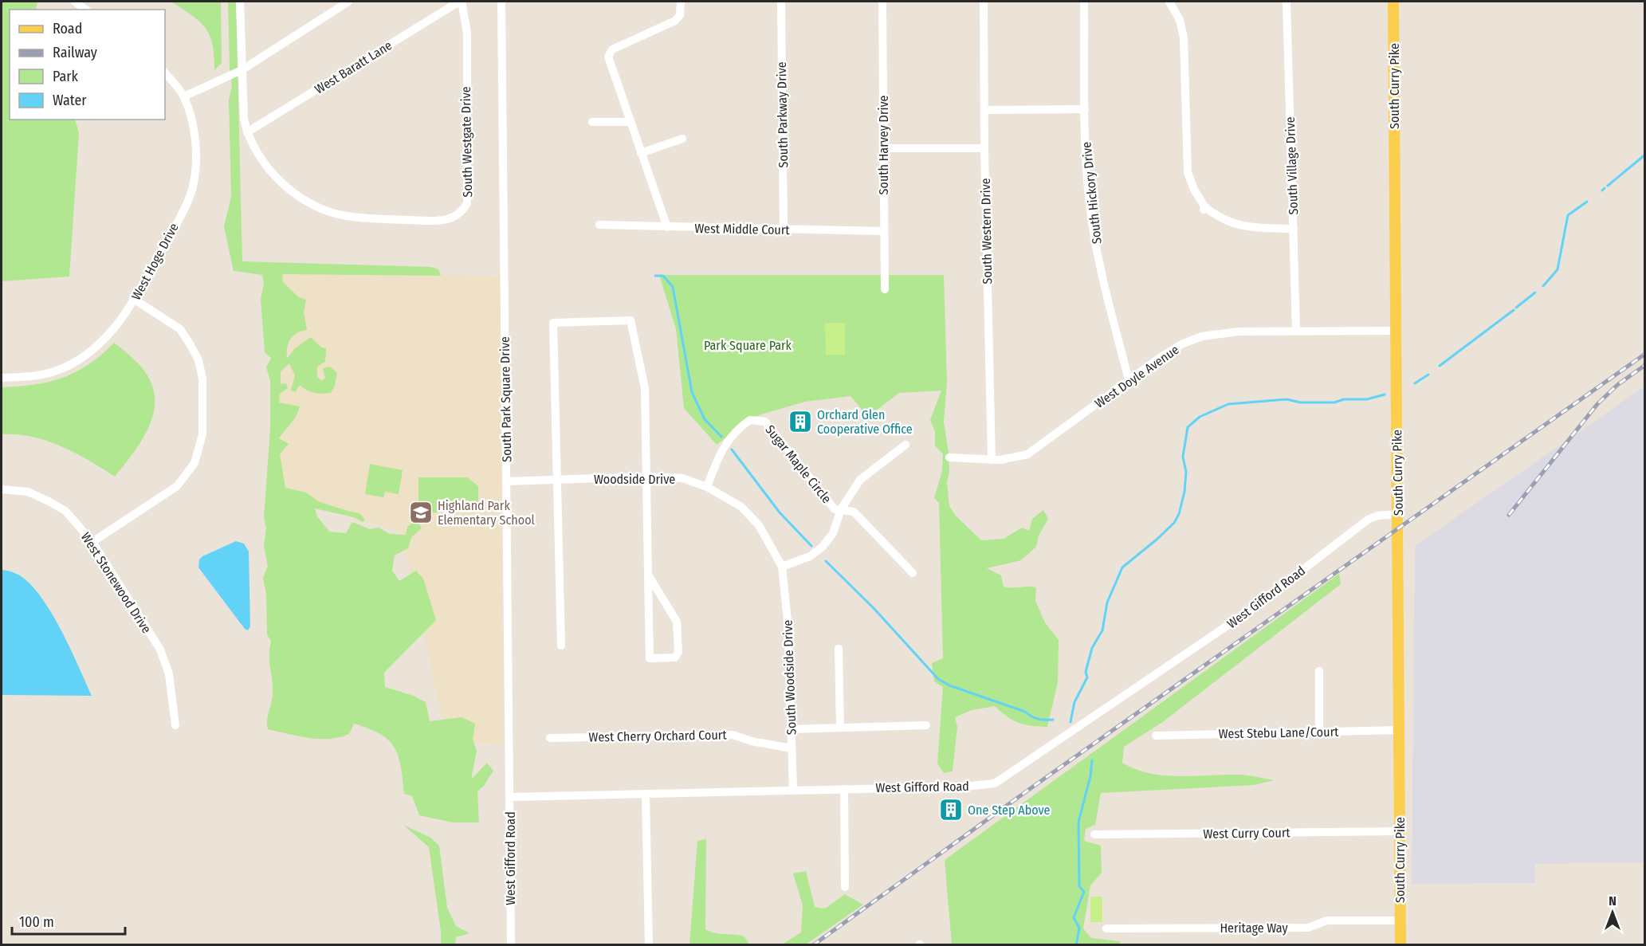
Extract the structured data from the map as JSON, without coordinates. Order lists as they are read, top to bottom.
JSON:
{
  "streets": {
    "main road": ["South Curry Pike"],
    "street": [
      "West Baratt Lane",
      "South Parkway Drive",
      "South Westgate Drive",
      "South Harvey Drive",
      "South Village Drive",
      "South Hickory Drive",
      "West Middle Court",
      "South Western Drive",
      "West Hoge Drive",
      "West Doyle Avenue",
      "South Park Square Drive",
      "Sugar Maple Circle",
      "Woodside Drive",
      "West Stonewood Drive",
      "West Gifford Road",
      "South Woodside Drive",
      "West Stebu Lane/Court",
      "West Cherry Orchard Court",
      "West Curry Court",
      "Heritage Way"
    ]
  },
  "crossings": [
    ["West Baratt Lane", "South Westgate Drive"],
    ["South Curry Pike", "West Doyle Avenue"],
    ["South Curry Pike", "West Gifford Road"],
    ["South Curry Pike", "West Stebu Lane/Court"],
    ["South Curry Pike", "West Curry Court"],
    ["South Curry Pike", "Heritage Way"],
    ["South Parkway Drive", "West Middle Court"],
    ["South Harvey Drive", "West Middle Court"],
    ["South Village Drive", "West Doyle Avenue"],
    ["South Hickory Drive", "West Doyle Avenue"],
    ["South Western Drive", "West Doyle Avenue"],
    ["South Park Square Drive", "Woodside Drive"],
    ["South Park Square Drive", "West Gifford Road"],
    ["Sugar Maple Circle", "Woodside Drive"],
    ["Woodside Drive", "South Woodside Drive"],
    ["West Gifford Road", "South Woodside Drive"],
    ["South Woodside Drive", "West Cherry Orchard Court"]
  ],
  "parks": ["Park Square Park"],
  "places": {
    "building": ["Orchard Glen Cooperative Office", "One Step Above"],
    "school or university": ["Highland Park Elementary School"]
  },
  "legend": [
    "Road",
    "Railway",
    "Park",
    "Water"
  ],
  "scale_bar": "100 m",
  "north": "top"
}
